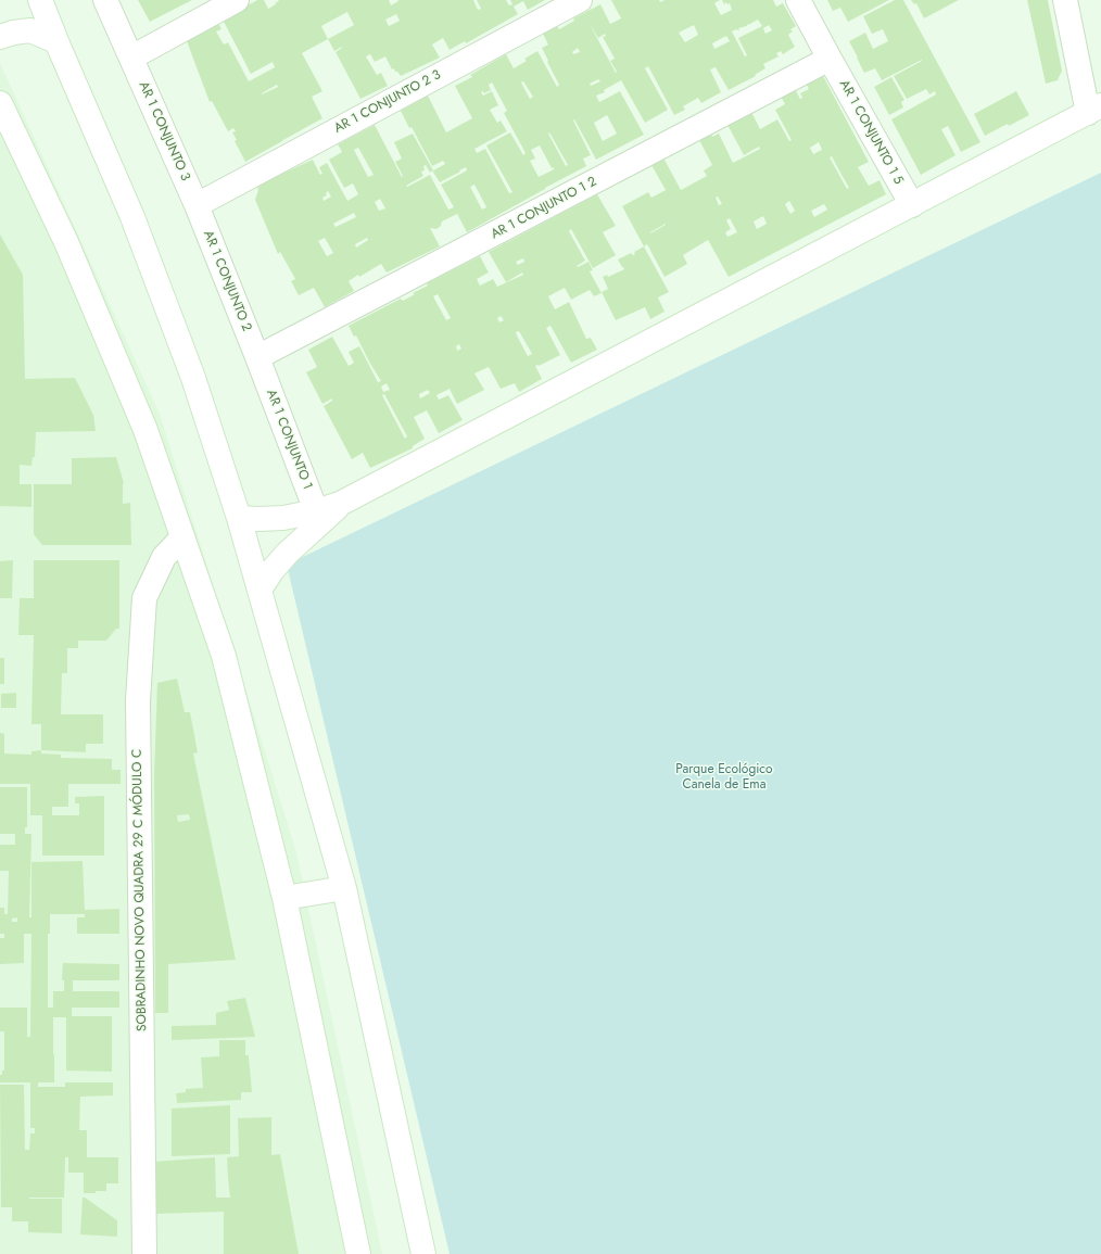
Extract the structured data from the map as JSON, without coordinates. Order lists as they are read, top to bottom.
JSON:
{
  "streets": {
    "street": [
      "AR 1 CONJUNTO 2 3",
      "AR 1 CONJUNTO 3",
      "AR 1 CONJUNTO 1 5",
      "AR 1 CONJUNTO 1 2",
      "AR 1 CONJUNTO 2",
      "AR 1 CONJUNTO 1",
      "SOBRADINHO NOVO QUADRA 29 C MÓDULO C"
    ]
  },
  "crossings": [
    ["AR 1 CONJUNTO 2 3", "AR 1 CONJUNTO 3"],
    ["AR 1 CONJUNTO 2 3", "AR 1 CONJUNTO 2"],
    ["AR 1 CONJUNTO 3", "AR 1 CONJUNTO 2"],
    ["AR 1 CONJUNTO 1 5", "AR 1 CONJUNTO 1 2"],
    ["AR 1 CONJUNTO 1 2", "AR 1 CONJUNTO 2"],
    ["AR 1 CONJUNTO 1 2", "AR 1 CONJUNTO 1"],
    ["AR 1 CONJUNTO 2", "AR 1 CONJUNTO 1"]
  ],
  "parks": ["Parque Ecológico Canela de Ema"]
}
